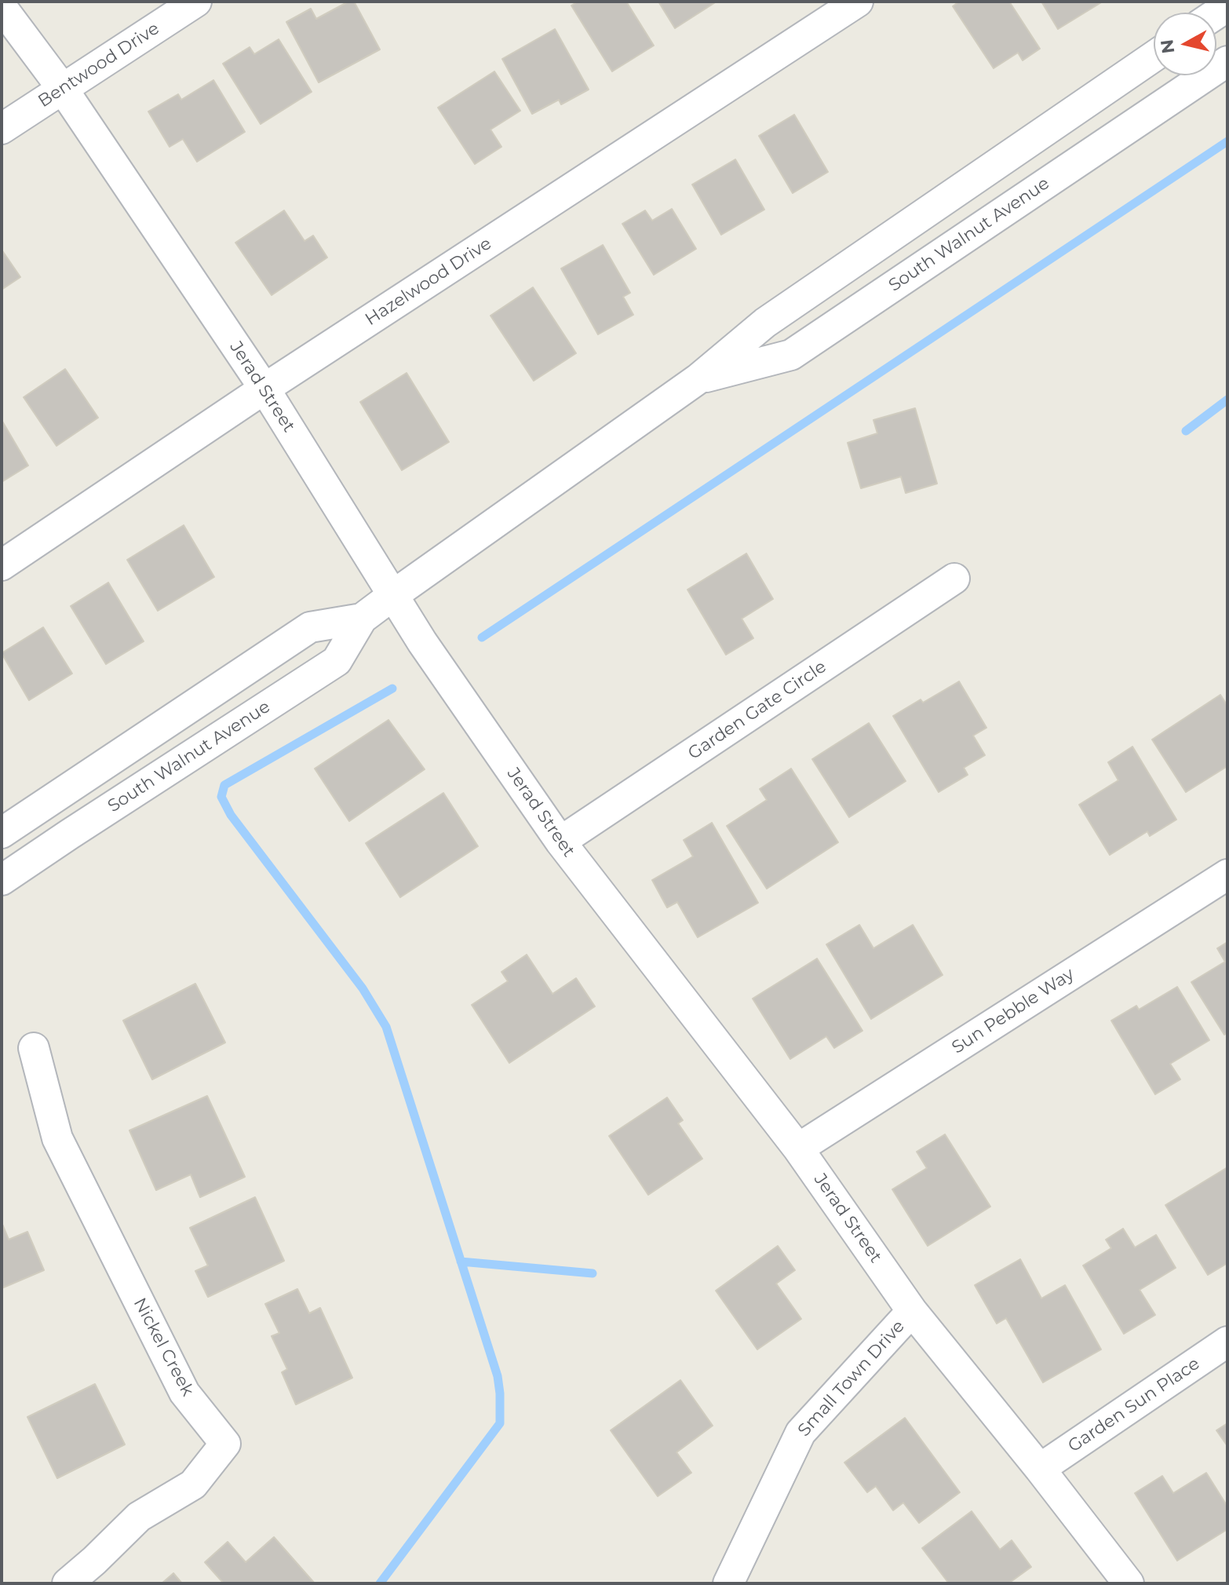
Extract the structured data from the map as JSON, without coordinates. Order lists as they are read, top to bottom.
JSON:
{
  "streets": {
    "street": [
      "Bentwood Drive",
      "South Walnut Avenue",
      "Hazelwood Drive",
      "Jerad Street",
      "Garden Gate Circle",
      "Sun Pebble Way",
      "Nickel Creek",
      "Small Town Drive",
      "Garden Sun Place"
    ]
  },
  "crossings": [
    ["Bentwood Drive", "Jerad Street"],
    ["South Walnut Avenue", "Jerad Street"],
    ["Hazelwood Drive", "Jerad Street"],
    ["Jerad Street", "Garden Gate Circle"],
    ["Jerad Street", "Sun Pebble Way"],
    ["Jerad Street", "Small Town Drive"],
    ["Jerad Street", "Garden Sun Place"]
  ],
  "north": "left"
}
